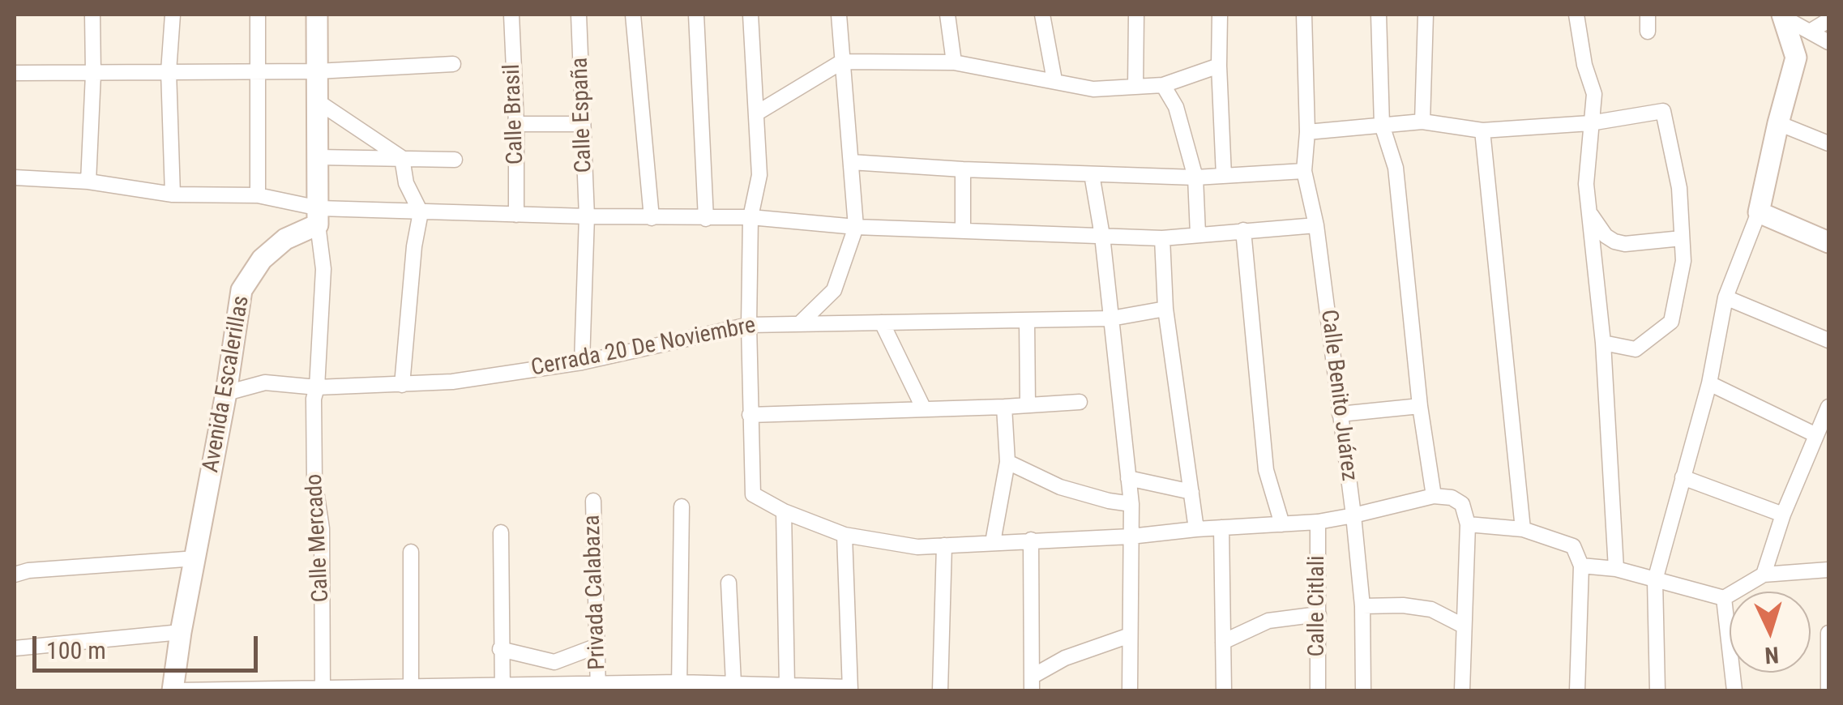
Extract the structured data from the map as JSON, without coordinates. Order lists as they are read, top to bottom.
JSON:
{
  "streets": {
    "main road": ["Avenida Escalerillas"],
    "street": [
      "Calle Brasil",
      "Calle España",
      "Cerrada 20 De Noviembre",
      "Calle Benito Juárez",
      "Calle Mercado",
      "Privada Calabaza",
      "Calle Citlali"
    ]
  },
  "crossings": [
    ["Calle España", "Cerrada 20 De Noviembre"],
    ["Cerrada 20 De Noviembre", "Avenida Escalerillas"],
    ["Cerrada 20 De Noviembre", "Calle Mercado"],
    ["Avenida Escalerillas", "Calle Mercado"]
  ],
  "scale_bar": "100 m",
  "north": "bottom"
}
